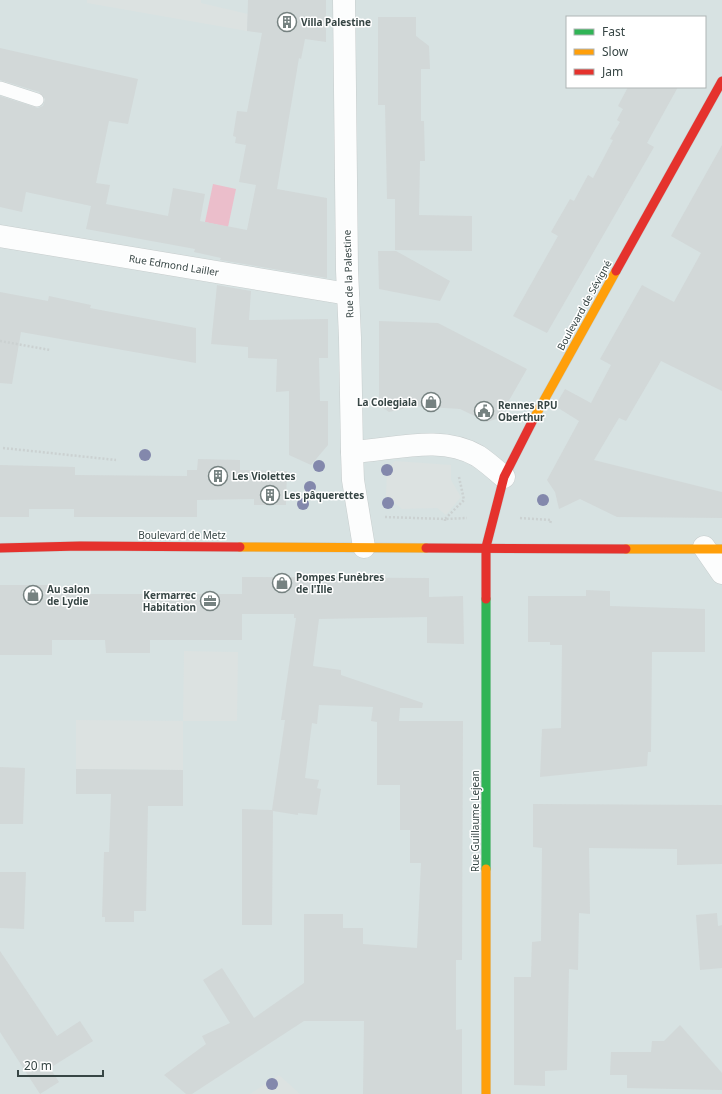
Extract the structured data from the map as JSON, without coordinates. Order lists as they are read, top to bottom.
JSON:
{
  "streets": {
    "street": [
      "Rue Edmond Lailler",
      "Rue de la Palestine",
      "Boulevard de Sévigné",
      "Boulevard de Metz",
      "Rue Guillaume Lejean"
    ]
  },
  "crossings": [
    ["Rue Edmond Lailler", "Rue de la Palestine"],
    ["Rue de la Palestine", "Boulevard de Metz"],
    ["Boulevard de Sévigné", "Boulevard de Metz"],
    ["Boulevard de Sévigné", "Rue Guillaume Lejean"],
    ["Boulevard de Metz", "Rue Guillaume Lejean"]
  ],
  "places": {
    "building": ["Villa Palestine", "Les Violettes", "Les pâquerettes"],
    "shop": ["La Colegiala", "Pompes Funèbres de l'Ille", "Au salon de Lydie"],
    "public building": ["Rennes RPU Oberthur"],
    "office": ["Kermarrec Habitation"]
  },
  "legend": ["Fast", "Slow", "Jam"],
  "scale_bar": "20 m"
}
